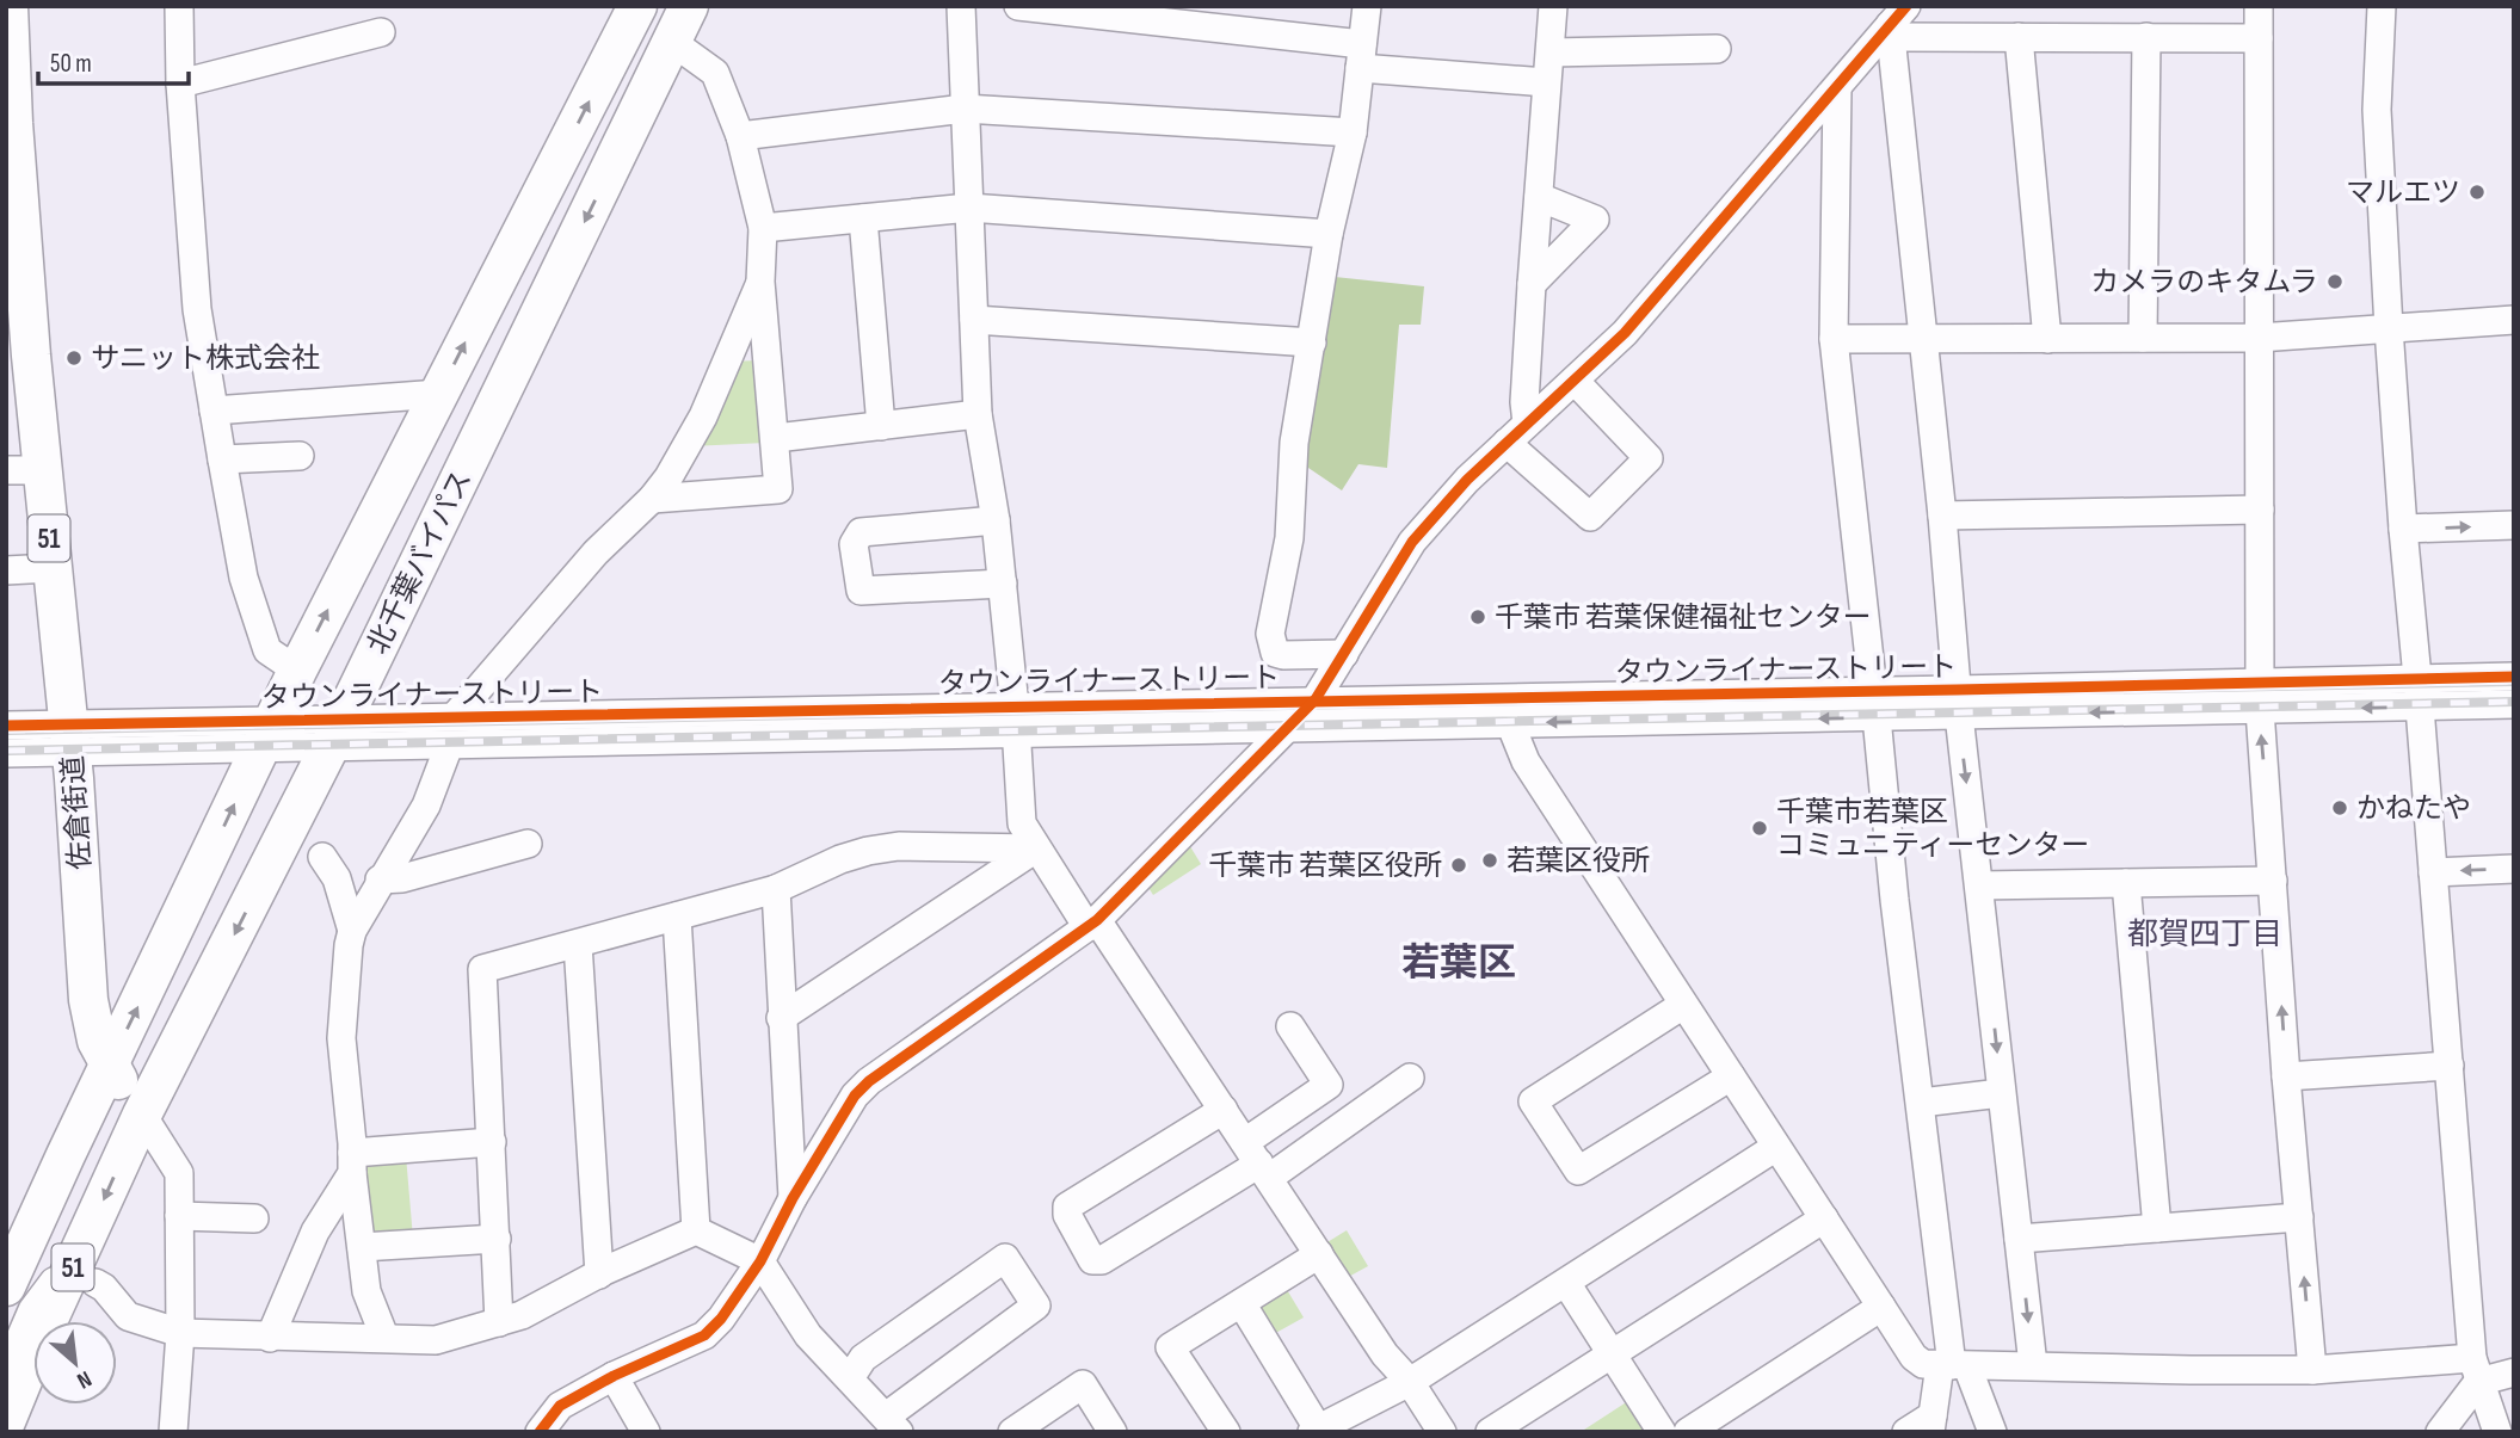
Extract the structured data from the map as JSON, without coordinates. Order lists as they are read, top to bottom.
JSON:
{
  "streets": {
    "highway": ["51", "北千葉バイパス", "佐倉街道"],
    "street": ["タウンライナーストリート"]
  },
  "crossings": [
    ["51", "北千葉バイパス"],
    ["51", "佐倉街道"],
    ["北千葉バイパス", "タウンライナーストリート"],
    ["北千葉バイパス", "佐倉街道"],
    ["タウンライナーストリート", "佐倉街道"]
  ],
  "districts": ["都賀四丁目", "若葉区"],
  "places": [
    "マルエツ",
    "カメラのキタムラ",
    "サニット株式会社",
    "千葉市 若葉保健福祉センター",
    "かねたや",
    "千葉市若葉区 コミュニティーセンター",
    "若葉区役所",
    "千葉市 若葉区役所"
  ],
  "scale_bar": "50 m",
  "north": "bottom right"
}
